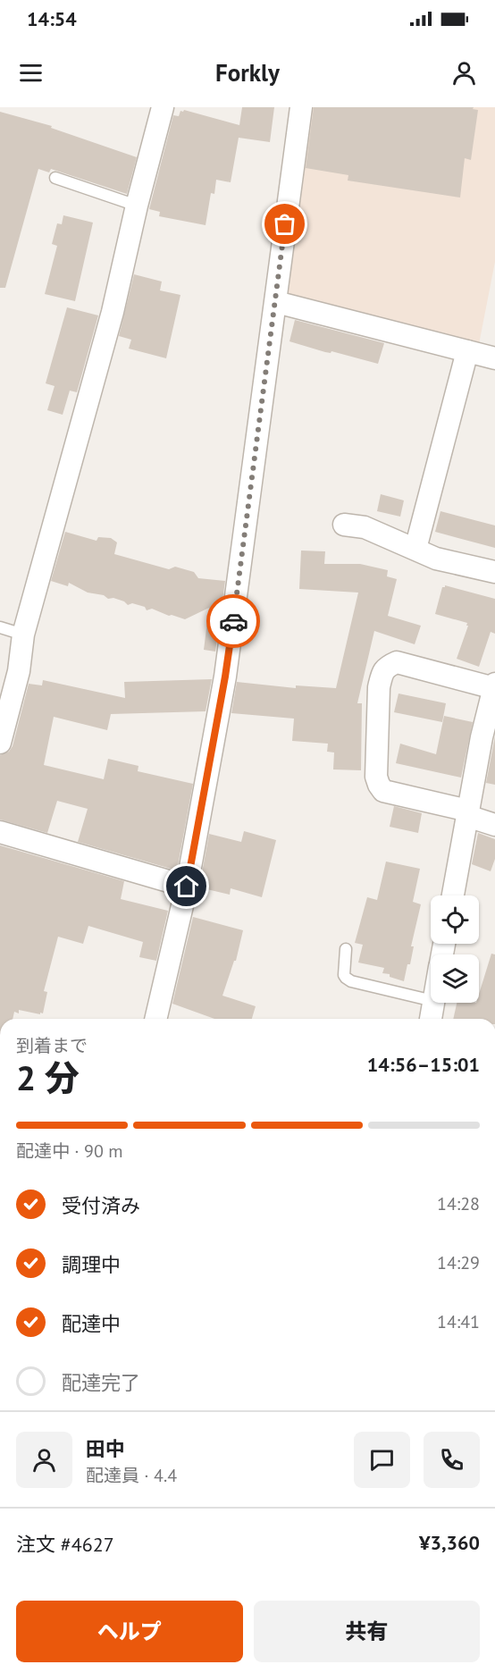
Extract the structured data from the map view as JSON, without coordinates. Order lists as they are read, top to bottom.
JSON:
{
  "page": {
    "status": "14:54",
    "header": "Forkly",
    "heading": ["2 分", "到着まで", "14:56–15:01"],
    "panel": [
      "田中",
      "配達員 · 4.4",
      "注文 #4627",
      "¥3,360"
    ],
    "bar": "配達中 · 90 m",
    "list": [
      ["受付済み", "14:28"],
      ["調理中", "14:29"],
      ["配達中", "14:41"],
      "配達完了"
    ],
    "buttons": ["ヘルプ", "共有"]
  }
}
